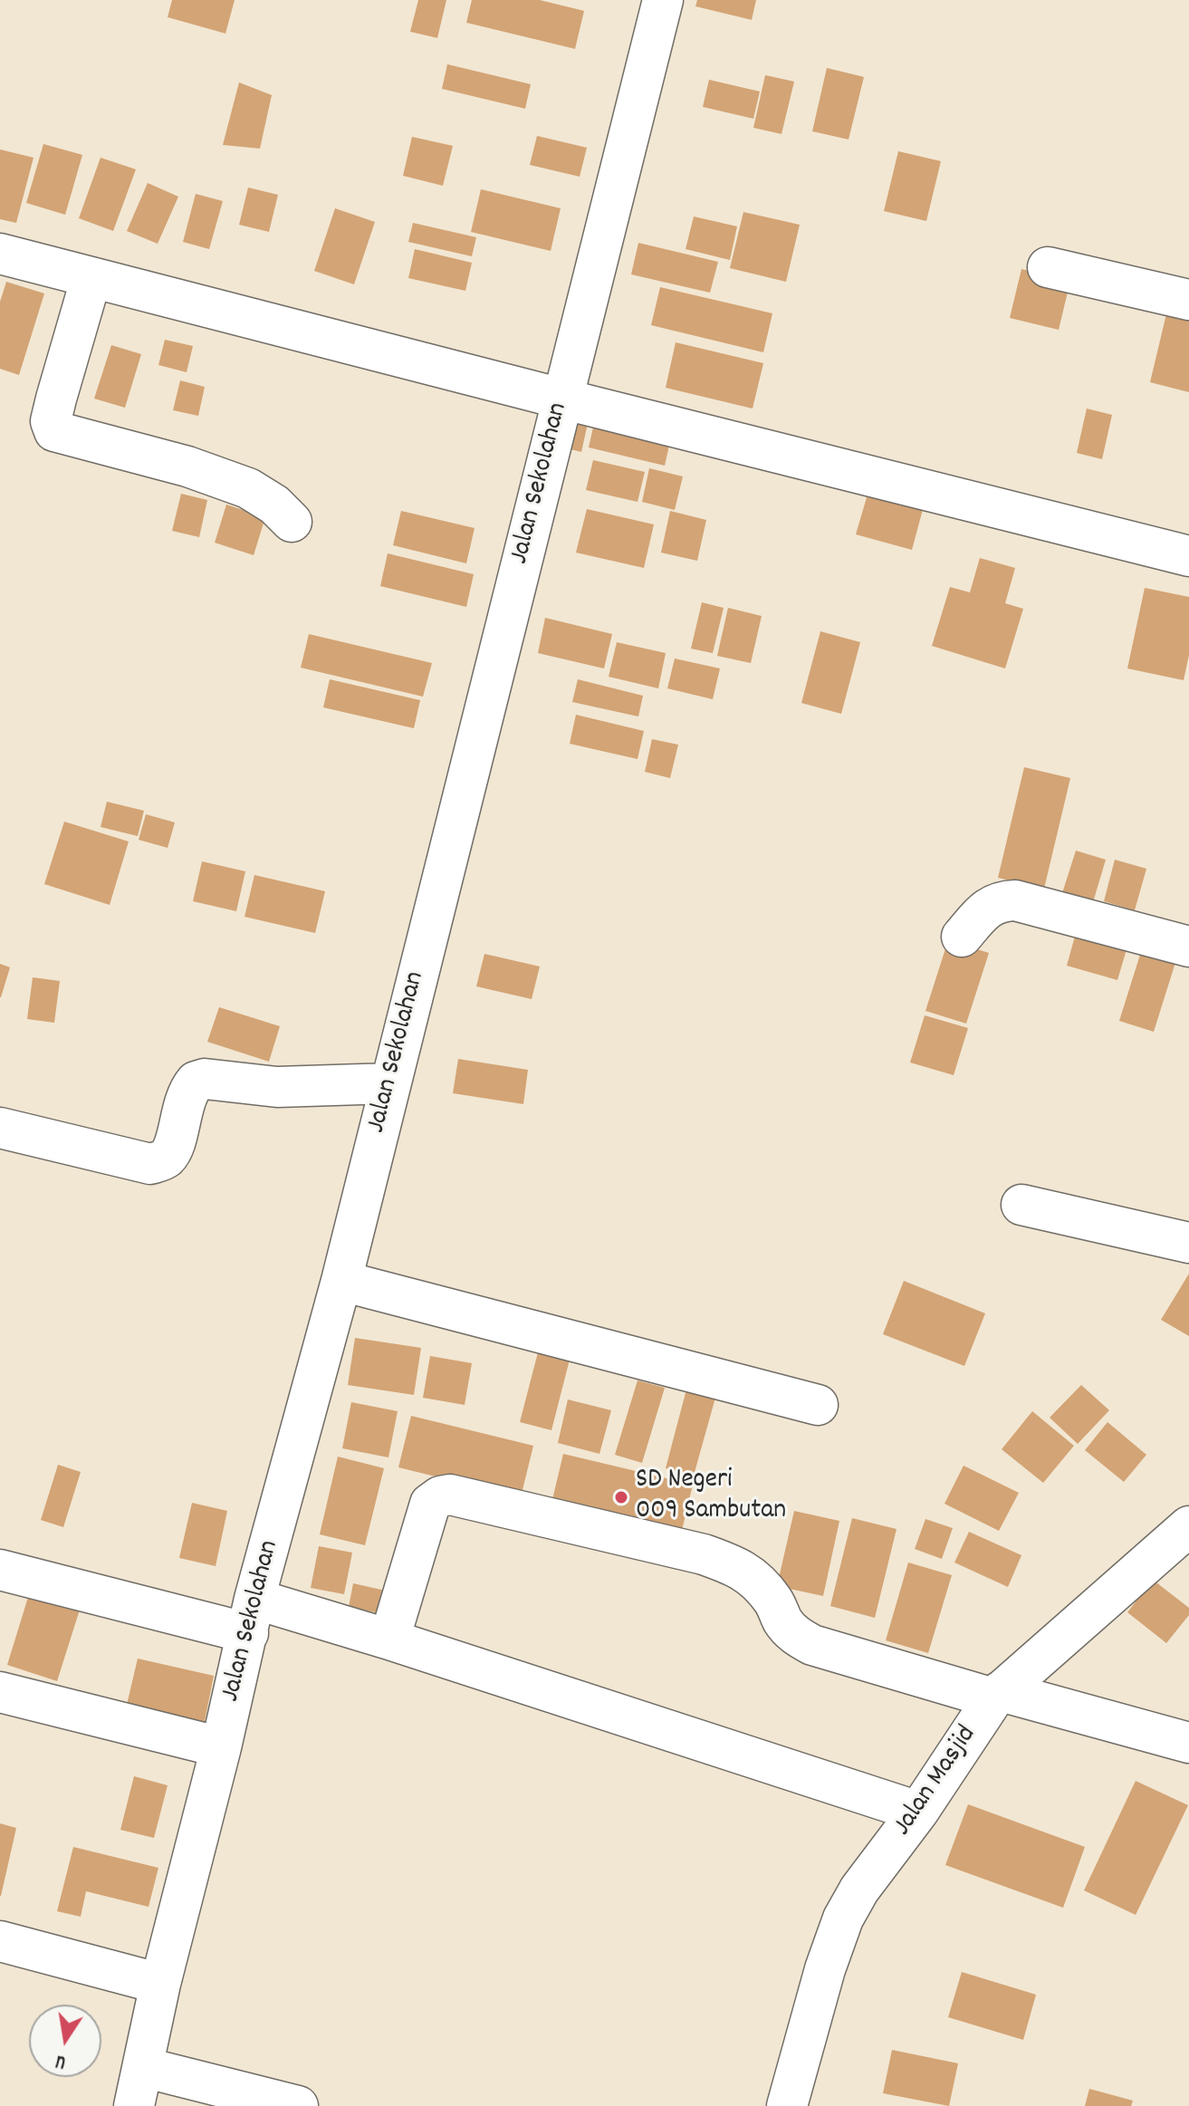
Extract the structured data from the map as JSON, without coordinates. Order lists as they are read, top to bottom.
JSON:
{
  "streets": {
    "street": ["Jalan Sekolahan", "Jalan Masjid"]
  },
  "places": ["SD Negeri 009 Sambutan"],
  "north": "bottom"
}
